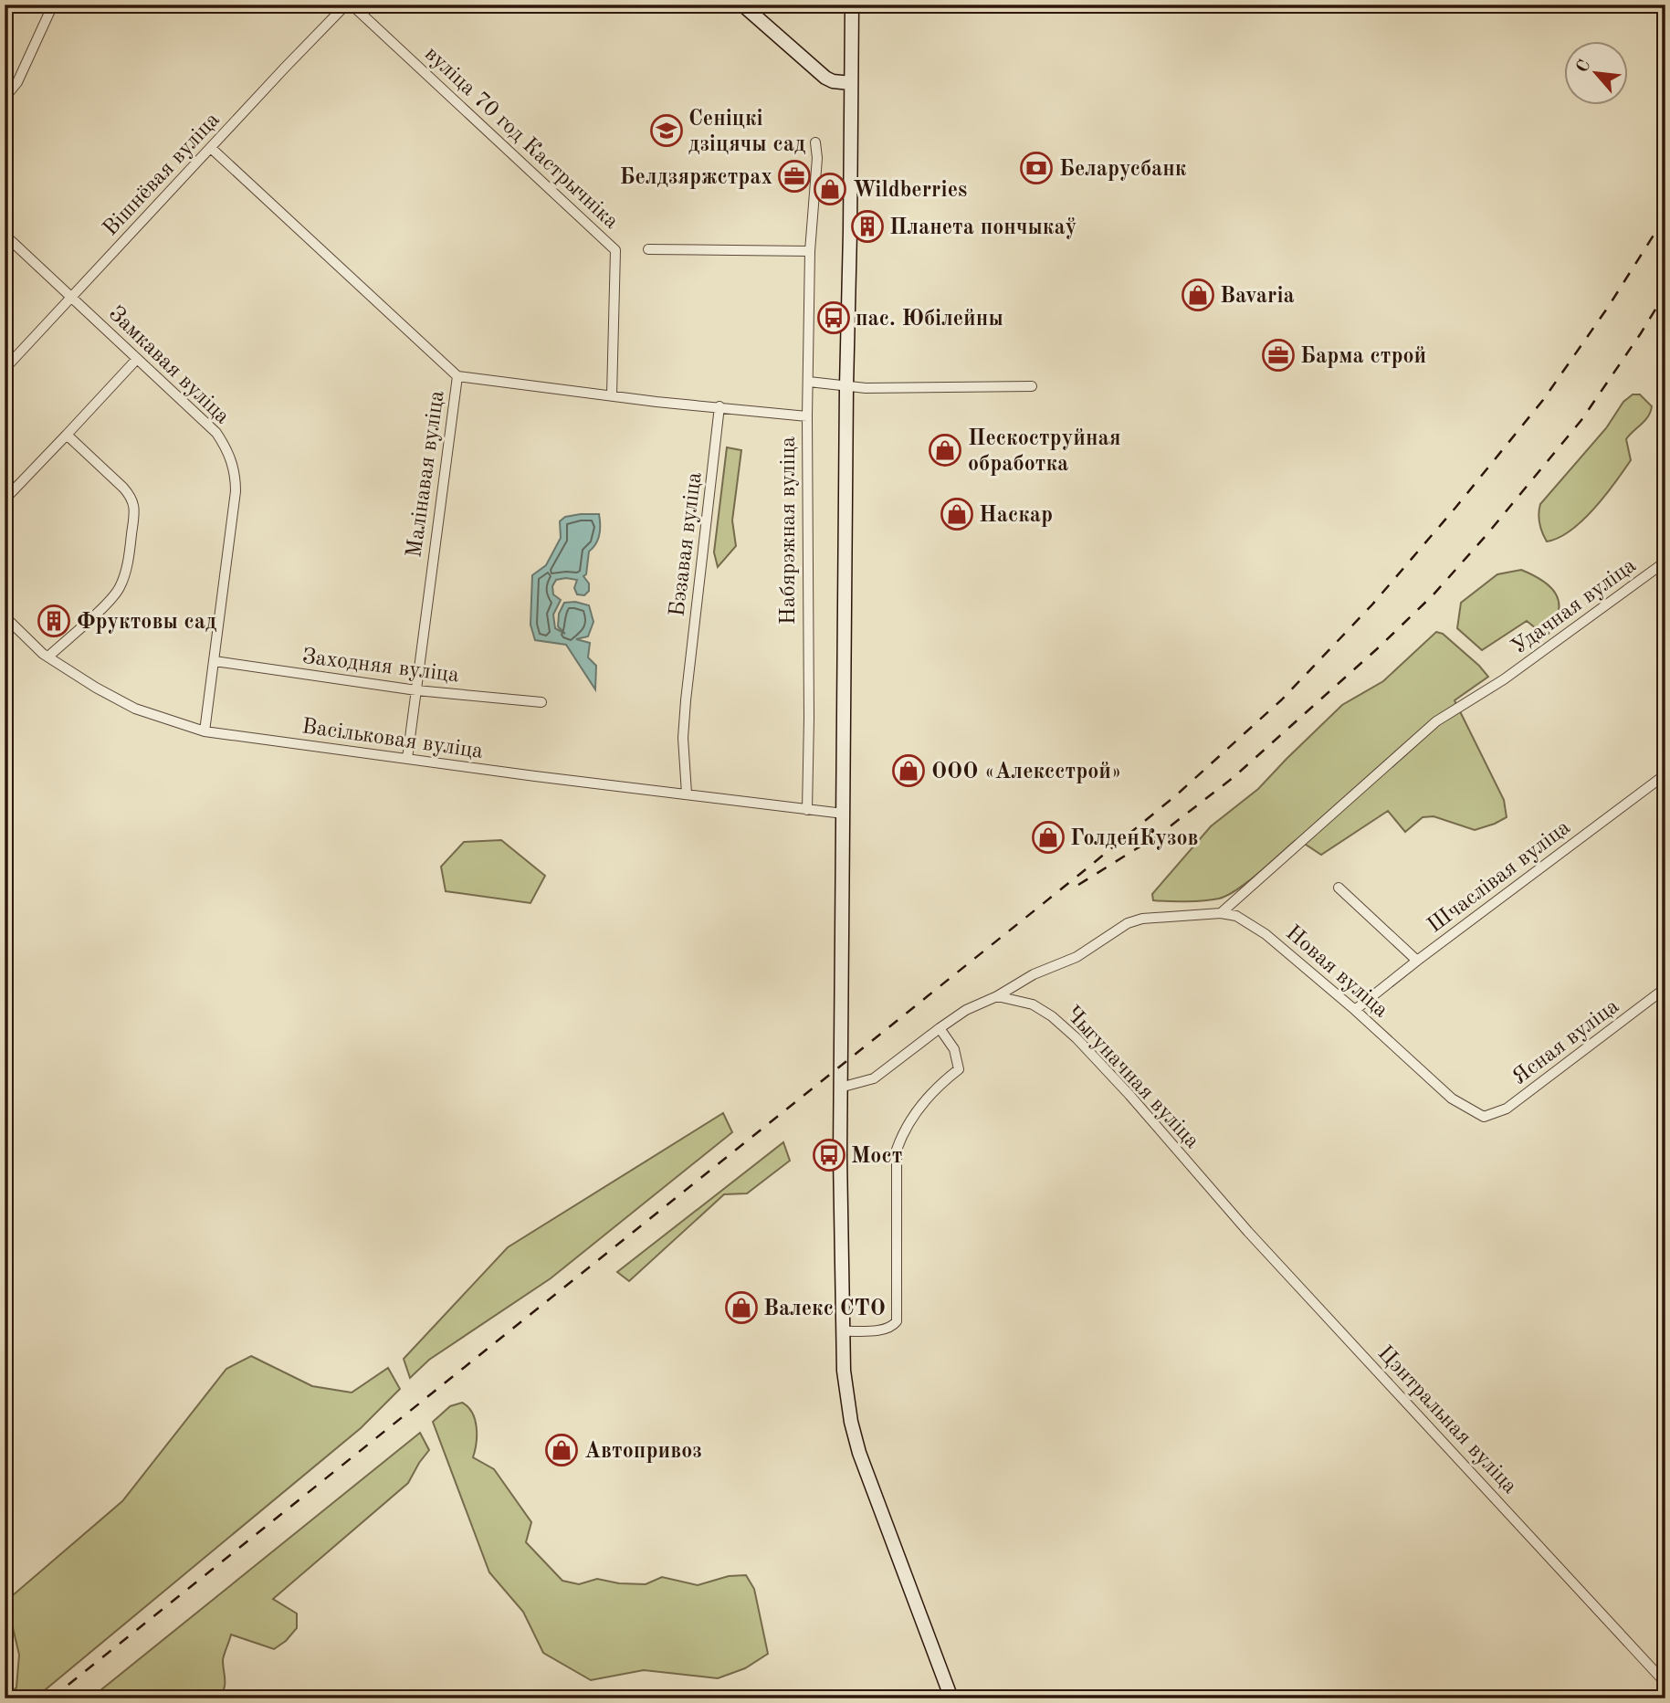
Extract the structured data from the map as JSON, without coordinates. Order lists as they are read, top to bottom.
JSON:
{
  "streets": {
    "street": [
      "вуліца 70 год Кастрычніка",
      "Вішнёвая вуліца",
      "Замкавая вуліца",
      "Малінавая вуліца",
      "Набярэжная вуліца",
      "Бэзавая вуліца",
      "Удачная вуліца",
      "Заходняя вуліца",
      "Васільковая вуліца",
      "Шчаслівая вуліца",
      "Новая вуліца",
      "Ясная вуліца",
      "Чыгуначная вуліца",
      "Цэнтральная вуліца"
    ]
  },
  "crossings": [
    ["Вішнёвая вуліца", "Замкавая вуліца"],
    ["Вішнёвая вуліца", "Малінавая вуліца"],
    ["Замкавая вуліца", "Заходняя вуліца"],
    ["Замкавая вуліца", "Васільковая вуліца"],
    ["Малінавая вуліца", "Заходняя вуліца"],
    ["Малінавая вуліца", "Васільковая вуліца"],
    ["Набярэжная вуліца", "Васільковая вуліца"],
    ["Бэзавая вуліца", "Васільковая вуліца"],
    ["Удачная вуліца", "Новая вуліца"],
    ["Шчаслівая вуліца", "Новая вуліца"],
    ["Новая вуліца", "Ясная вуліца"],
    ["Новая вуліца", "Чыгуначная вуліца"],
    ["Чыгуначная вуліца", "Цэнтральная вуліца"]
  ],
  "places": {
    "school or university": ["Сеніцкі дзіцячы сад"],
    "bank": ["Беларусбанк"],
    "office": ["Белдзяржстрах", "Барма строй"],
    "shop": [
      "Wildberries",
      "Bavaria",
      "Пескоструйная обработка",
      "Наскар",
      "ООО «Алексстрой»",
      "ГолденКузов",
      "Валекс СТО",
      "Автопривоз"
    ],
    "building": ["Планета пончыкаў", "Фруктовы сад"],
    "bus stop": ["пас. Юбілейны", "Мост"]
  },
  "north": "top left"
}
